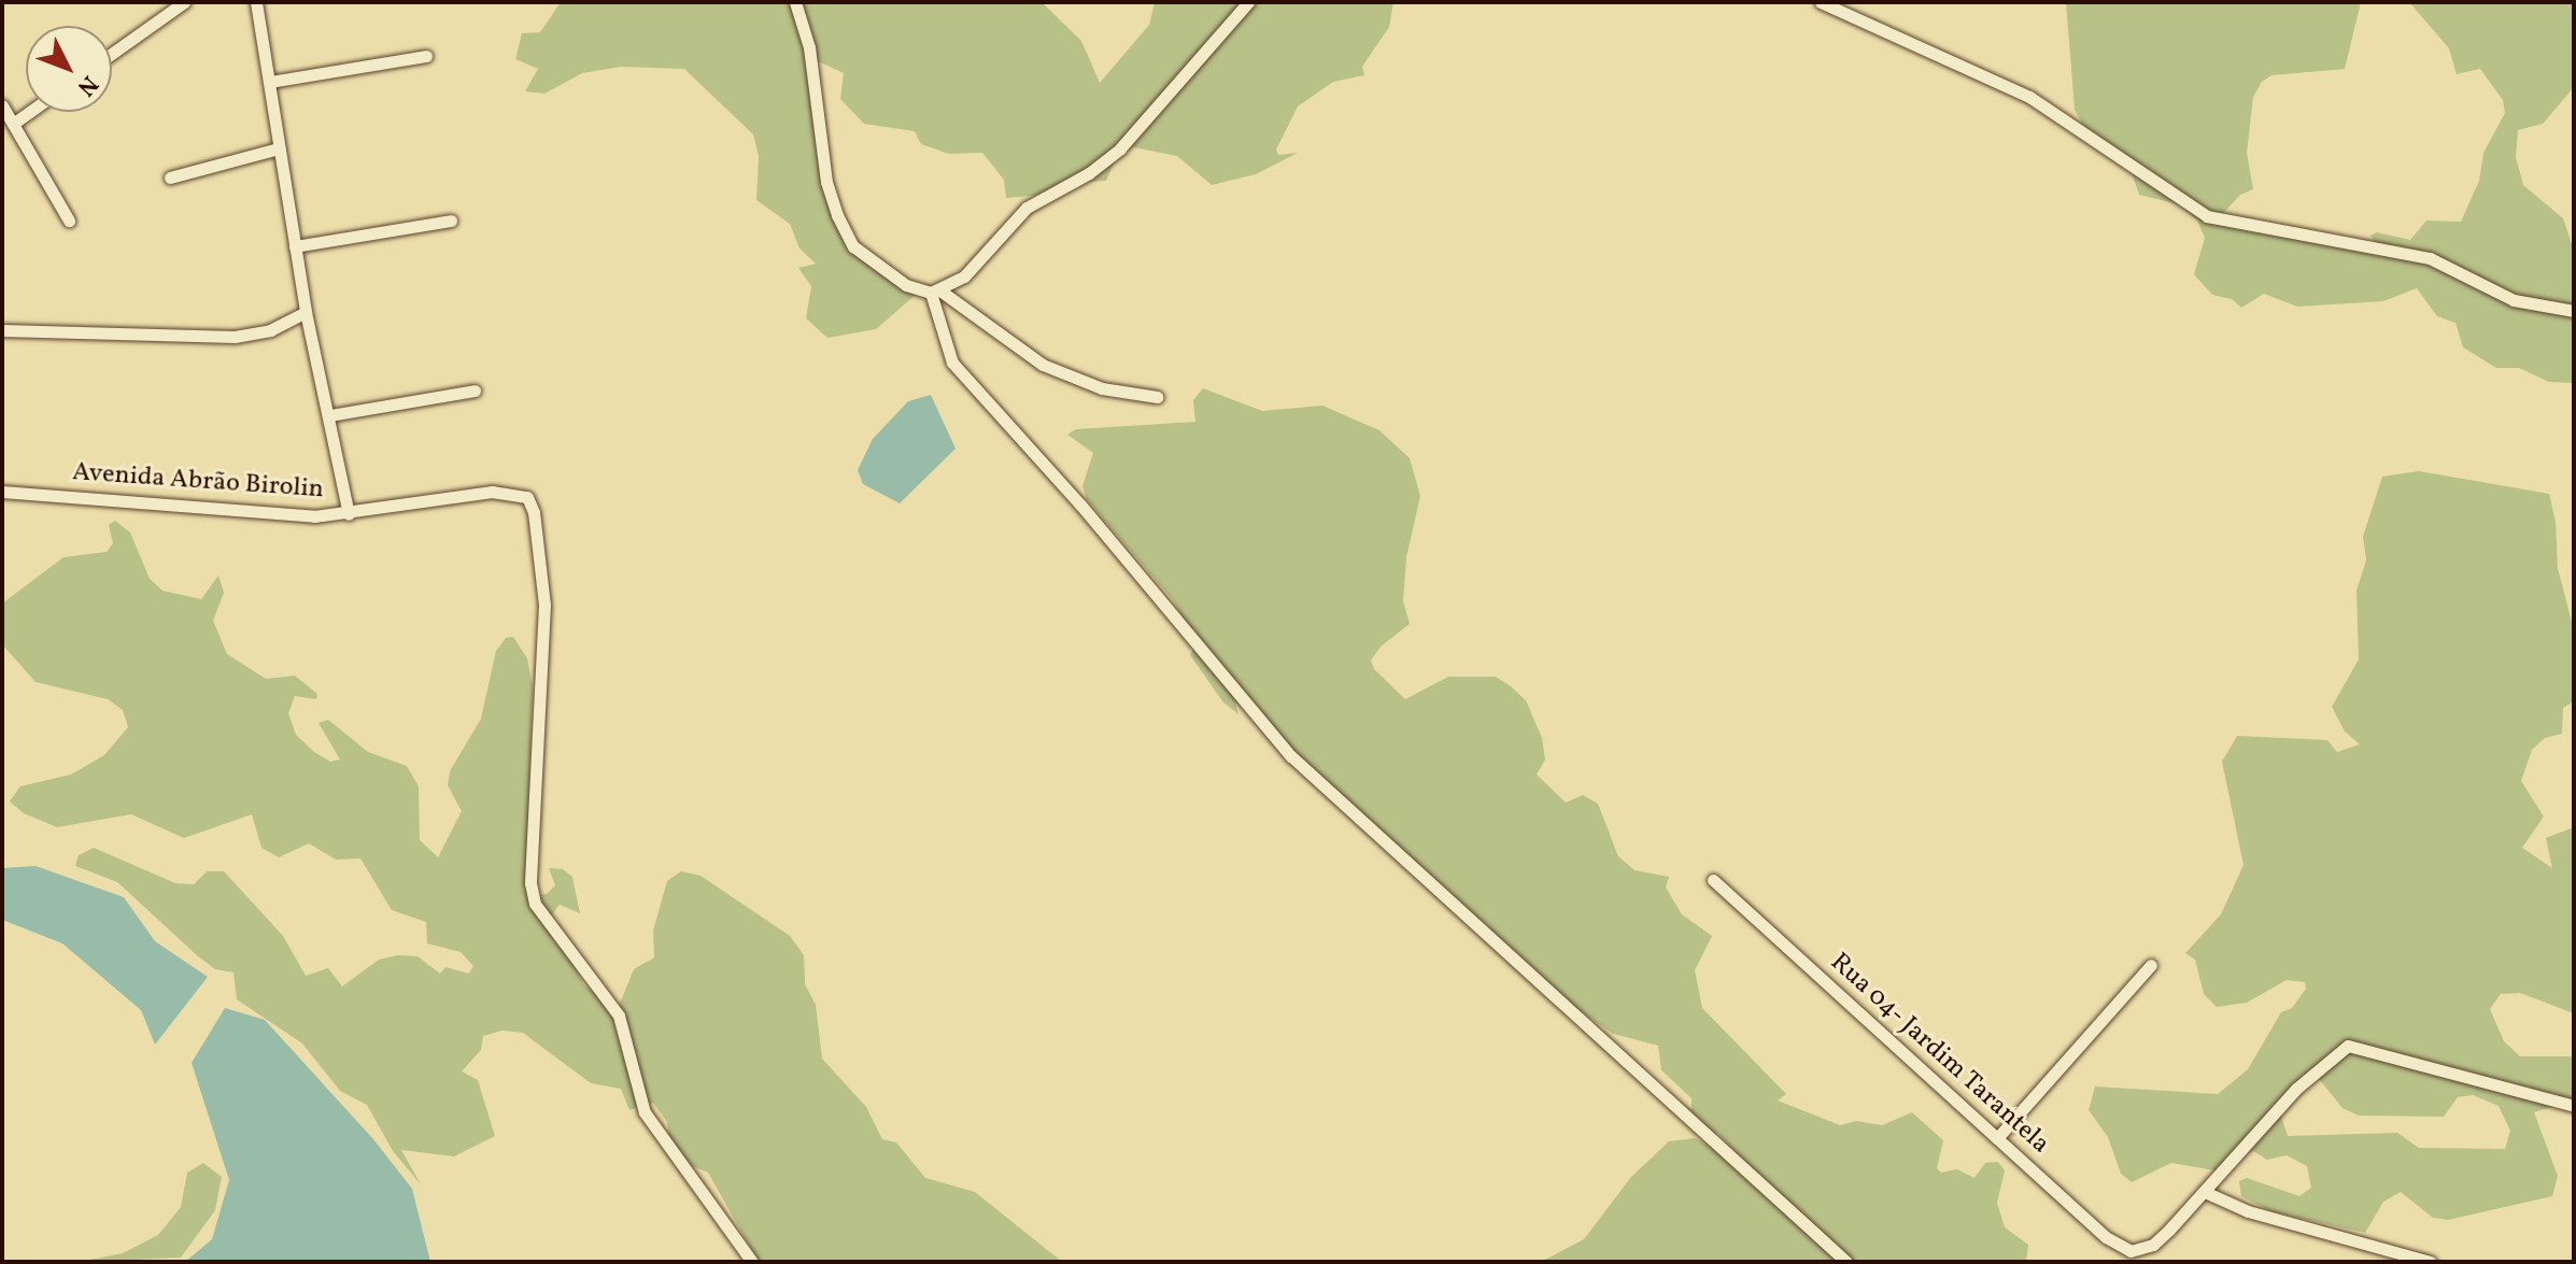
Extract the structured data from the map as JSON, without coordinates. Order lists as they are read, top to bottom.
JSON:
{
  "streets": {
    "street": ["Avenida Abrão Birolin", "Rua 04- Jardim Tarantela"]
  },
  "north": "bottom right"
}
